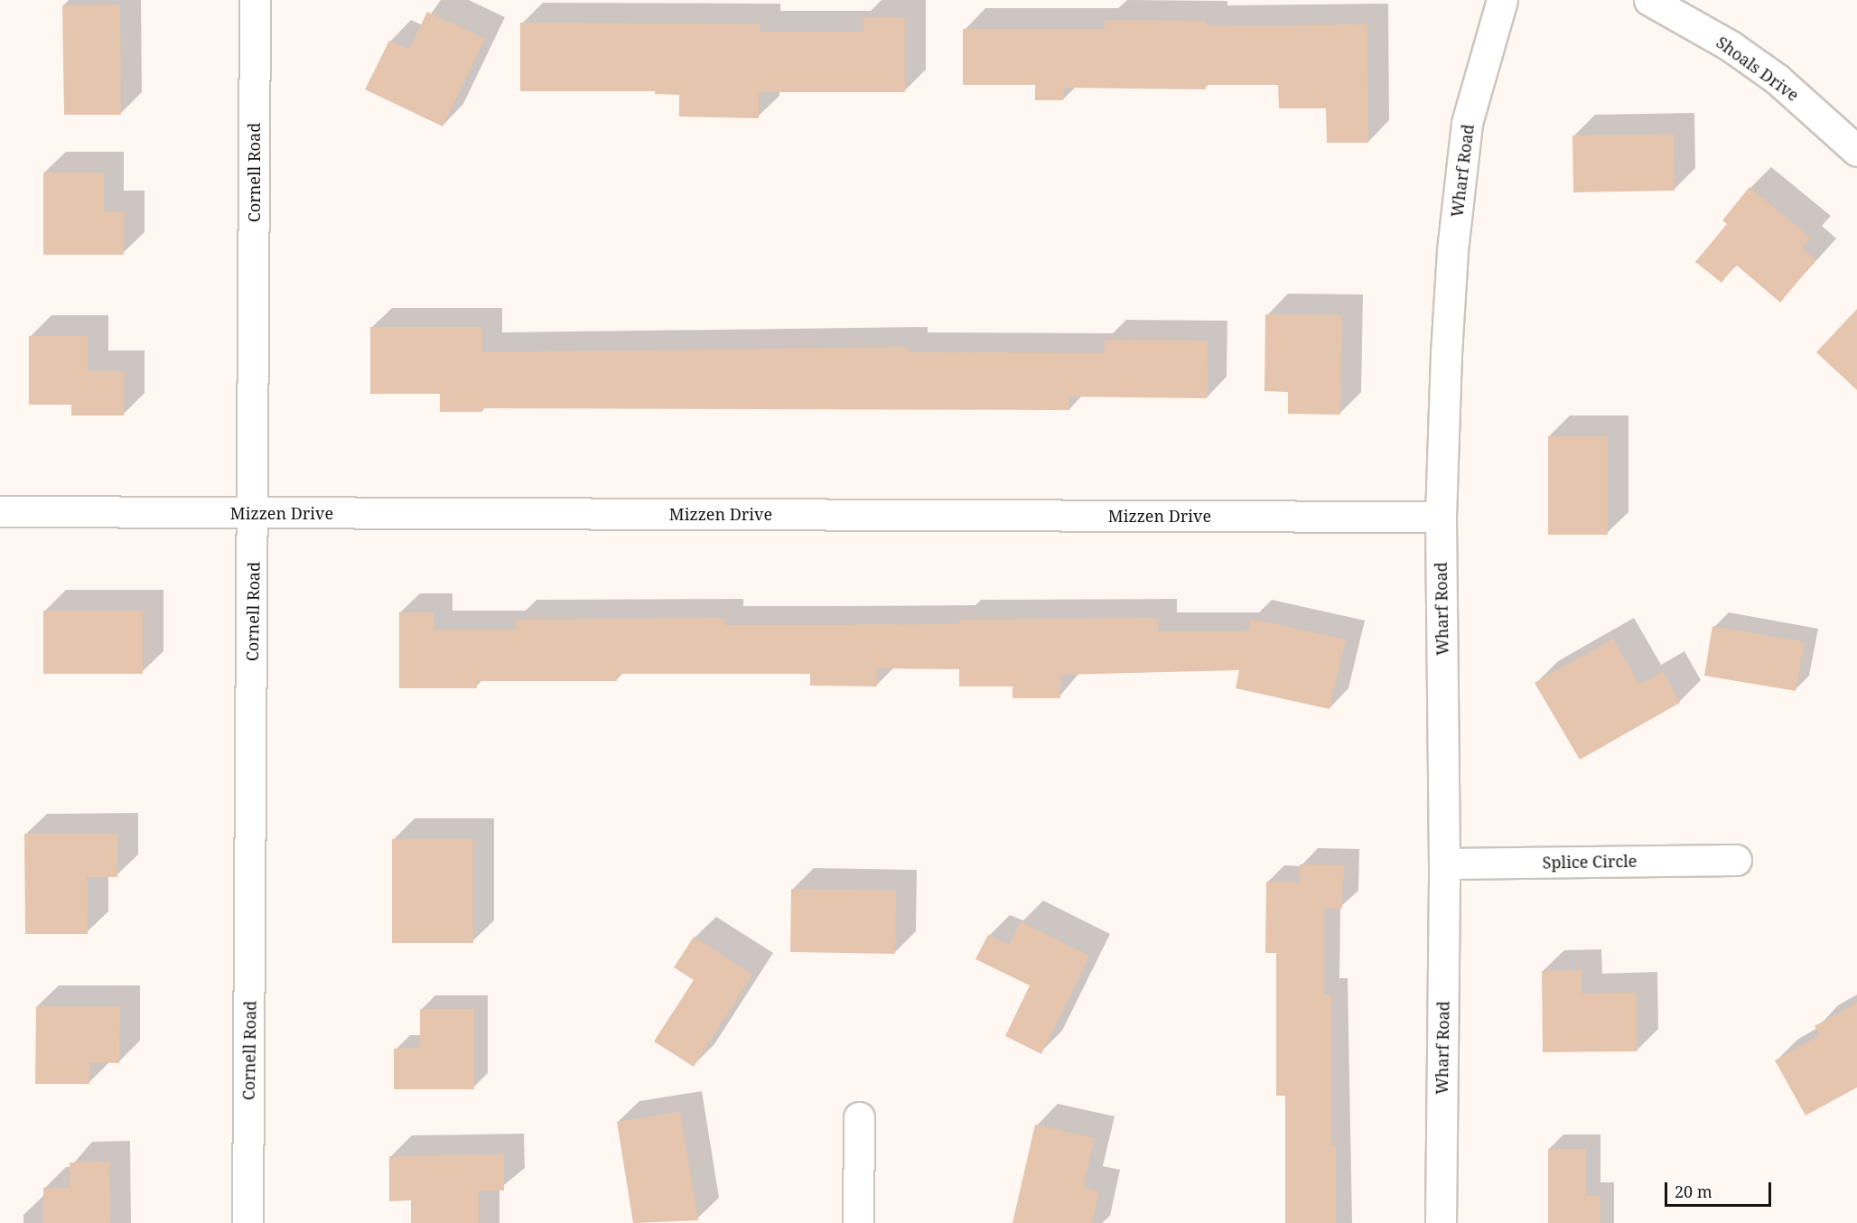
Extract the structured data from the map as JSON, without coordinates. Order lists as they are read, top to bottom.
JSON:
{
  "streets": {
    "street": [
      "Shoals Drive",
      "Wharf Road",
      "Cornell Road",
      "Mizzen Drive",
      "Splice Circle"
    ]
  },
  "crossings": [
    ["Wharf Road", "Mizzen Drive"],
    ["Wharf Road", "Splice Circle"],
    ["Cornell Road", "Mizzen Drive"]
  ],
  "scale_bar": "20 m"
}
